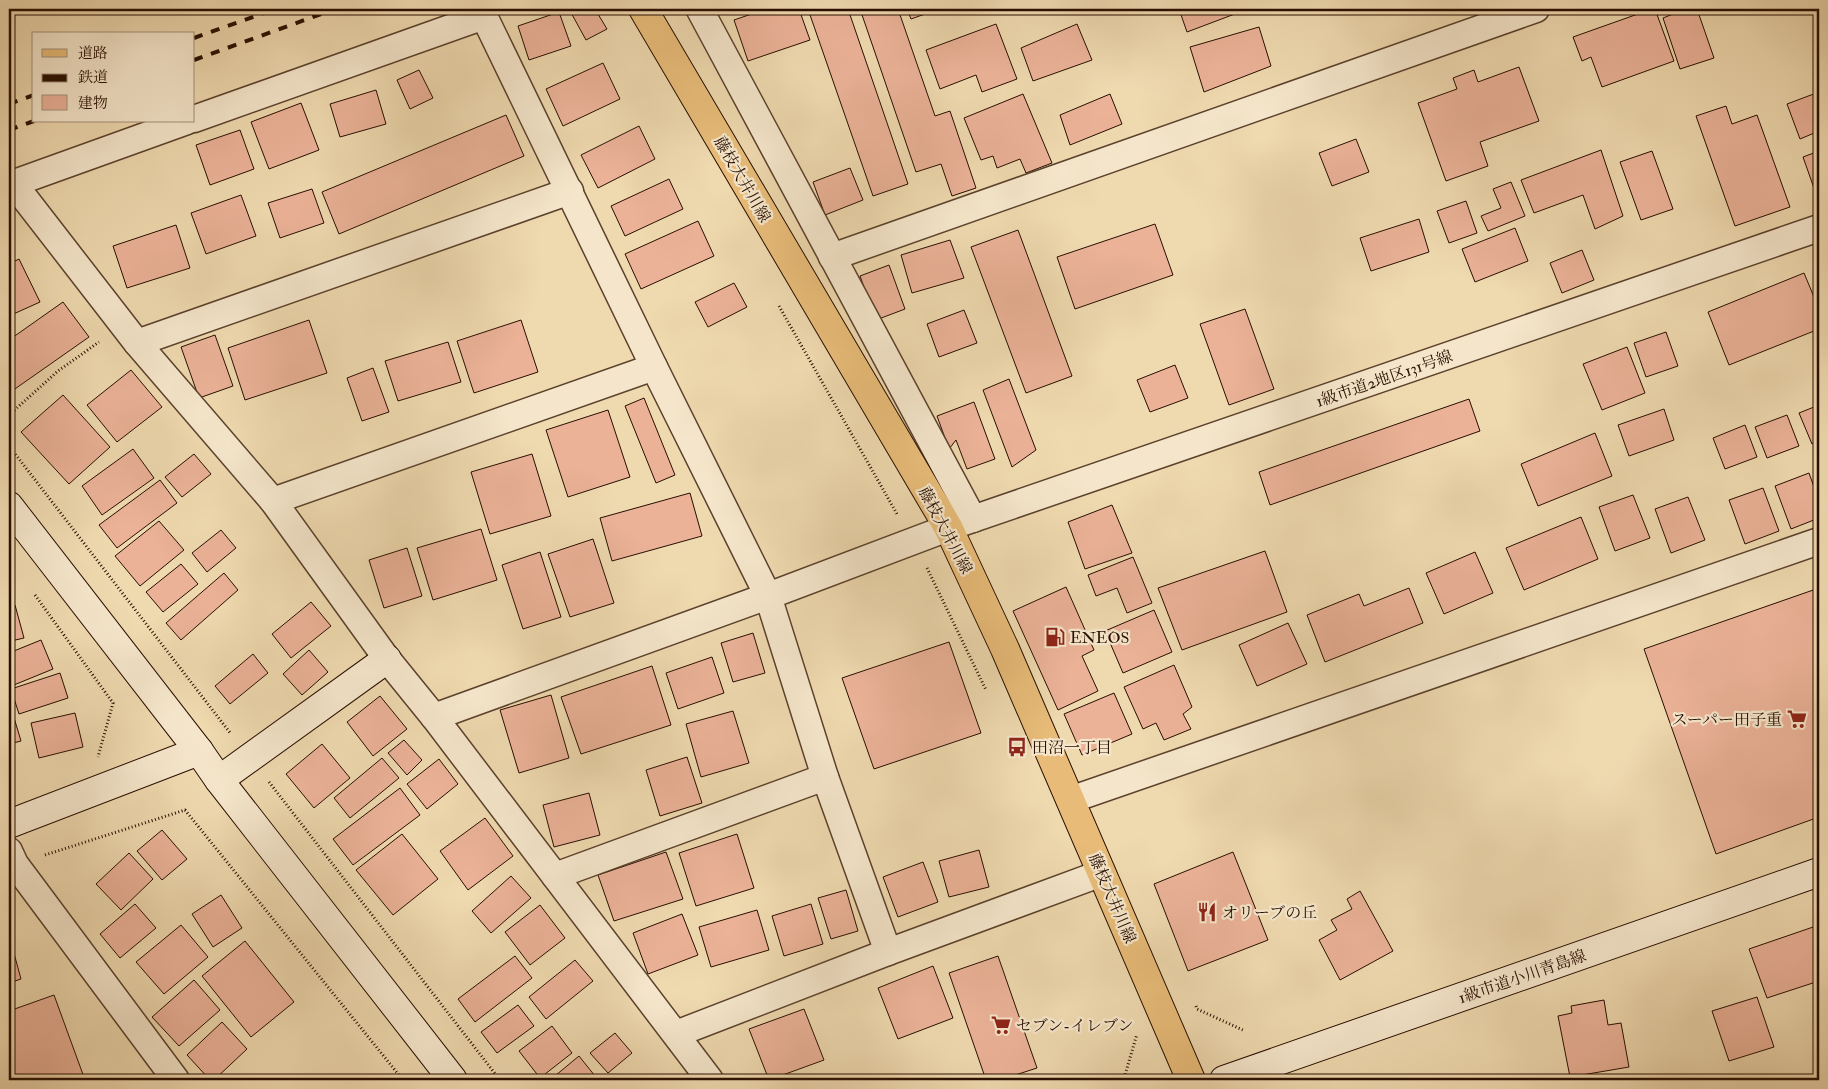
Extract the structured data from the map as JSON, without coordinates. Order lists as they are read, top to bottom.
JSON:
{
  "streets": {
    "main road": ["藤枝大井川線"],
    "street": ["1級市道2地区131号線", "1級市道小川青島線"]
  },
  "crossings": [
    ["藤枝大井川線", "1級市道2地区131号線"]
  ],
  "places": {
    "fuel station": ["ENEOS"],
    "supermarket": ["スーパー田子重", "セブン-イレブン"],
    "bus stop": ["田沼一丁目"],
    "restaurant": ["オリーブの丘"]
  },
  "legend": ["道路", "鉄道", "建物"]
}
